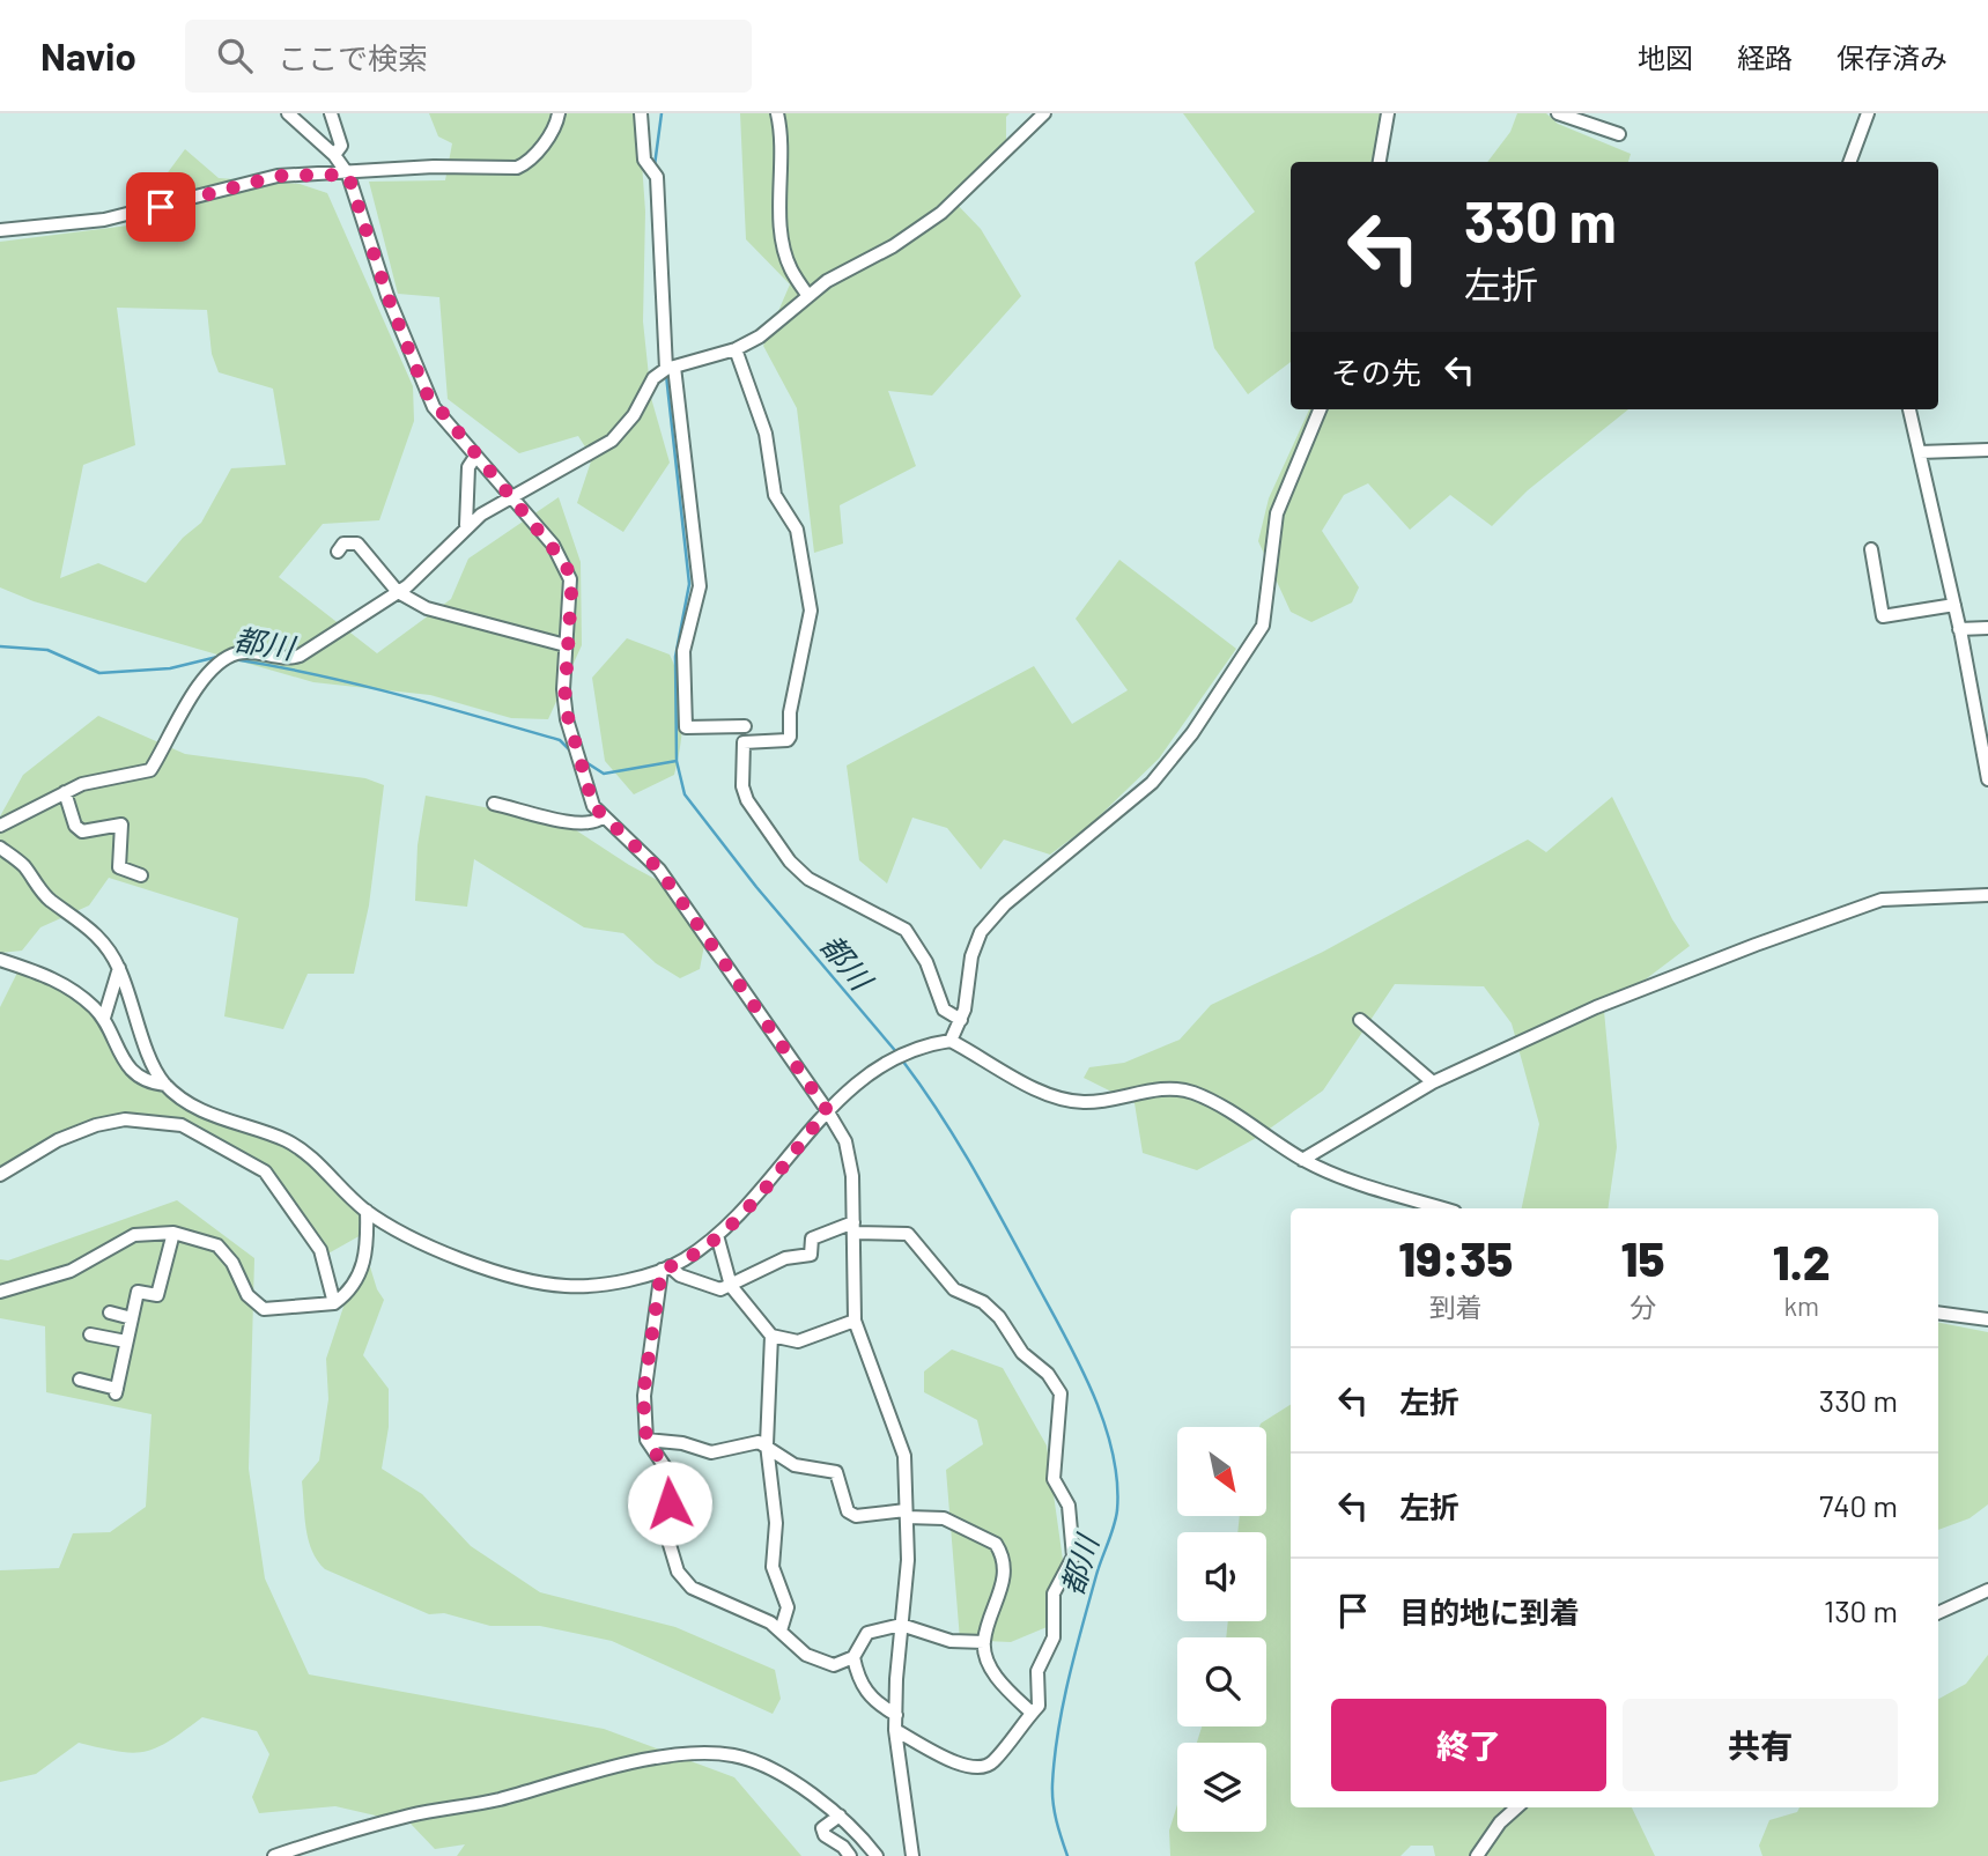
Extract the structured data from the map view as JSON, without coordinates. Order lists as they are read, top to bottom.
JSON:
{
  "water": ["都川"],
  "north": "bottom right",
  "page": {
    "header": "Navio",
    "search": "ここで検索",
    "nav": ["地図", "経路", "保存済み"],
    "turn": ["330 m", "左折"],
    "then": "その先",
    "eta": [
      "19:35",
      "到着",
      "15",
      "分",
      "1.2",
      "km"
    ],
    "list": [
      {
        "name": "左折",
        "value": "330 m"
      },
      {
        "name": "左折",
        "value": "740 m"
      },
      {
        "name": "目的地に到着",
        "value": "130 m"
      }
    ],
    "buttons": ["終了", "共有"]
  }
}
